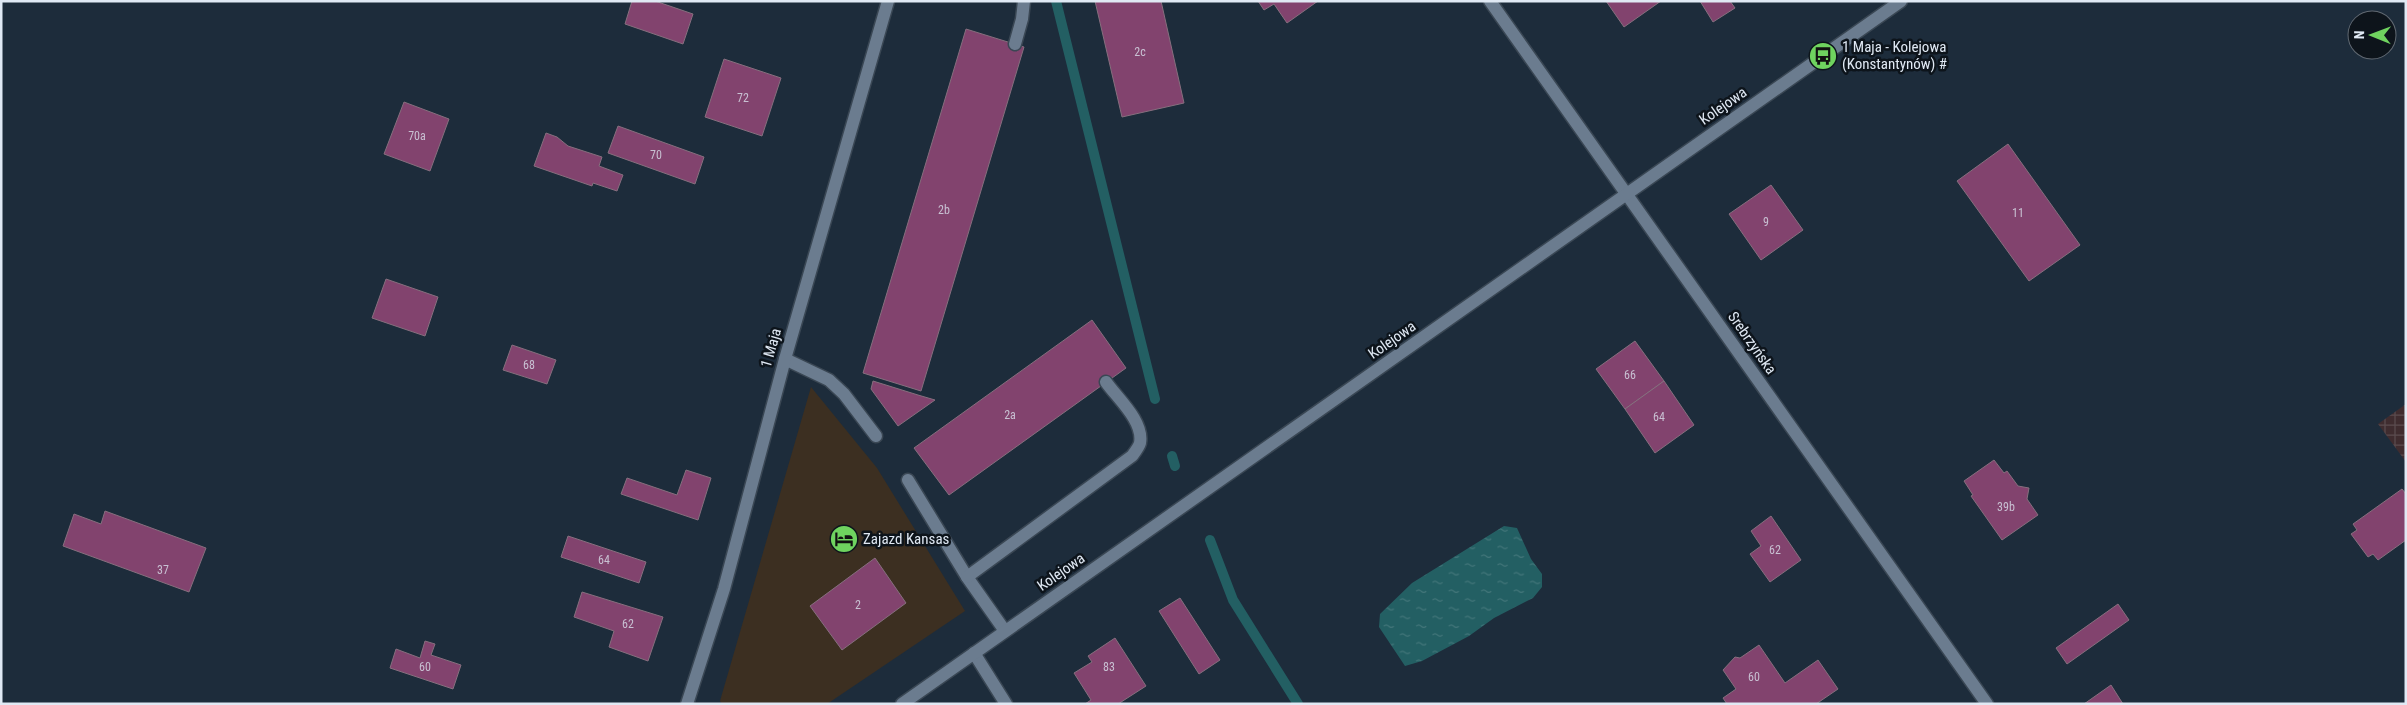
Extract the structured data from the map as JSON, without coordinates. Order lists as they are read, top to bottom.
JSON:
{
  "streets": {
    "street": ["Kolejowa", "Srebrzyńska", "1 Maja"]
  },
  "crossings": [
    ["Kolejowa", "Srebrzyńska"]
  ],
  "places": {
    "bus stop": ["1 Maja - Kolejowa (Konstantynów) #"],
    "hotel": ["Zajazd Kansas"]
  },
  "house_numbers": [
    "2c",
    "72",
    "70a",
    "70",
    "2b",
    "11",
    "9",
    "68",
    "66",
    "2a",
    "64",
    "39b",
    "62",
    "64",
    "37",
    "2",
    "62",
    "60",
    "83",
    "60"
  ],
  "north": "left"
}
